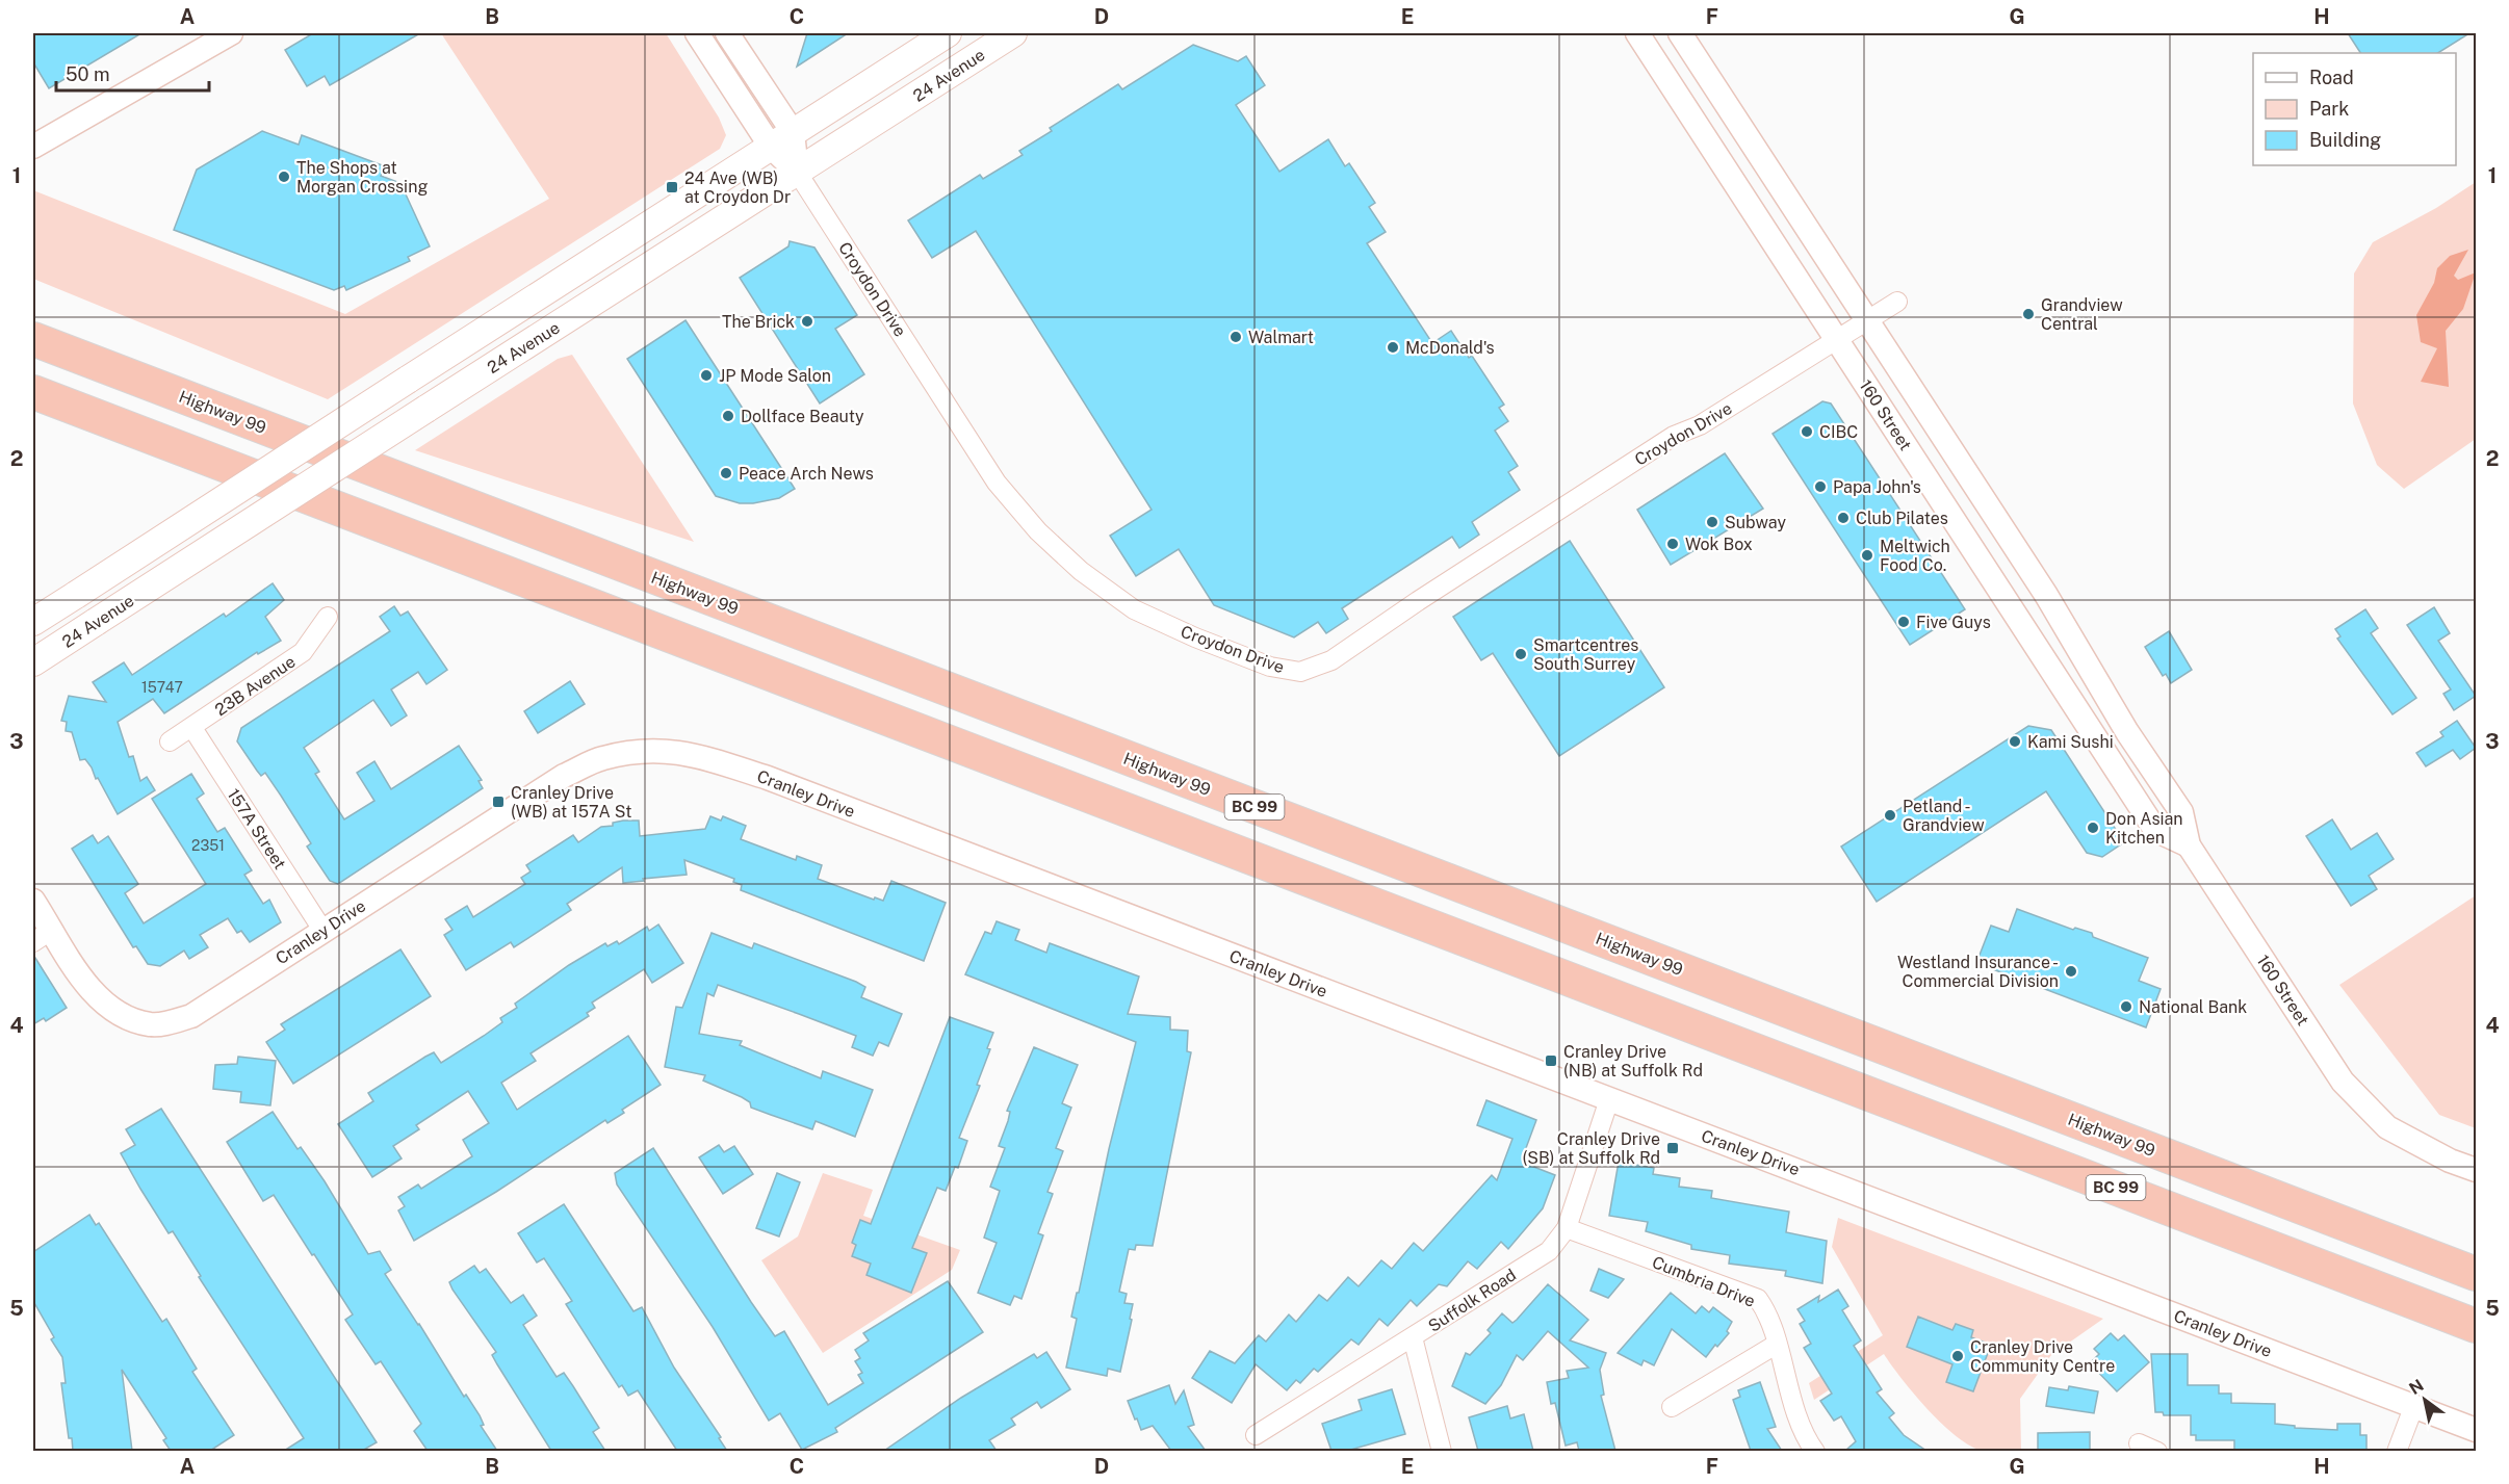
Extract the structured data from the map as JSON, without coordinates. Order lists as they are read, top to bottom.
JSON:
{
  "streets": {
    "highway": ["Highway 99", "BC 99"],
    "main road": ["24 Avenue"],
    "street": [
      "Croydon Drive",
      "160 Street",
      "23B Avenue",
      "Cranley Drive",
      "157A Street",
      "Cumbria Drive",
      "Suffolk Road"
    ]
  },
  "crossings": [
    ["24 Avenue", "Croydon Drive"],
    ["Croydon Drive", "160 Street"],
    ["23B Avenue", "157A Street"],
    ["Cranley Drive", "157A Street"],
    ["Cranley Drive", "Suffolk Road"],
    ["Cumbria Drive", "Suffolk Road"]
  ],
  "places": {
    "other": [
      "The Shops at Morgan Crossing",
      "Grandview Central",
      "The Brick",
      "Walmart",
      "McDonald's",
      "JP Mode Salon",
      "Dollface Beauty",
      "CIBC",
      "Peace Arch News",
      "Papa John's",
      "Club Pilates",
      "Subway",
      "Wok Box",
      "Meltwich Food Co.",
      "Five Guys",
      "Smartcentres South Surrey",
      "Kami Sushi",
      "Petland - Grandview",
      "Don Asian Kitchen",
      "Westland Insurance - Commercial Division",
      "National Bank",
      "Cranley Drive Community Centre"
    ],
    "transit": [
      "24 Ave (WB) at Croydon Dr",
      "Cranley Drive (WB) at 157A St",
      "Cranley Drive (NB) at Suffolk Rd",
      "Cranley Drive (SB) at Suffolk Rd"
    ]
  },
  "house_numbers": ["15747", "2351"],
  "legend": ["Road", "Park", "Building"],
  "scale_bar": "50 m",
  "north": "top left",
  "grid": {
    "columns": [
      "A",
      "B",
      "C",
      "D",
      "E",
      "F",
      "G",
      "H"
    ],
    "rows": [
      "1",
      "2",
      "3",
      "4",
      "5"
    ]
  }
}
